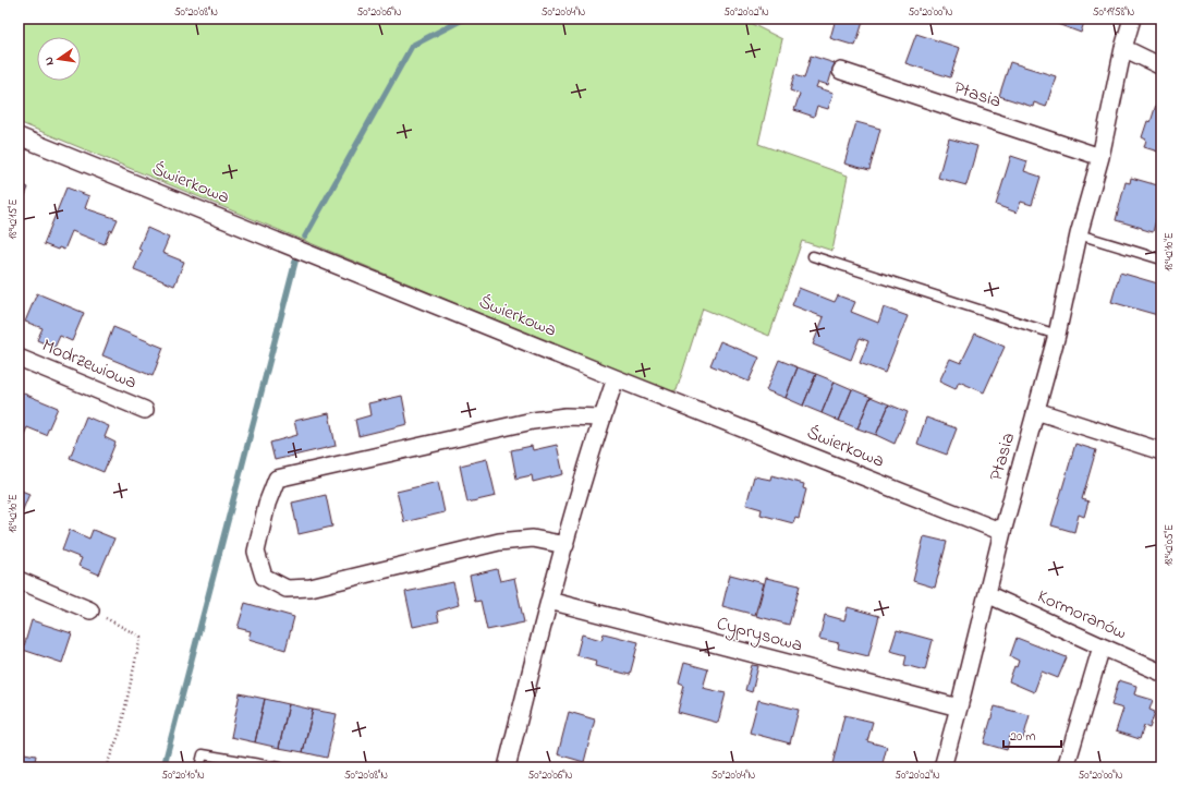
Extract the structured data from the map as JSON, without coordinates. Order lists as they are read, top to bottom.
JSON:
{
  "streets": {
    "street": [
      "Ptasia",
      "Świerkowa",
      "Modrzewiowa",
      "Kormoranów",
      "Cyprysowa"
    ]
  },
  "crossings": [
    ["Ptasia", "Świerkowa"],
    ["Ptasia", "Kormoranów"],
    ["Ptasia", "Cyprysowa"]
  ],
  "scale_bar": "20 m",
  "north": "left",
  "coordinates": [
    "50°20'08\"N",
    "50°20'06\"N",
    "50°20'04\"N",
    "50°20'02\"N",
    "50°20'00\"N",
    "50°19'58\"N",
    "18°42'15\"E",
    "18°42'10\"E",
    "18°42'05\"E",
    "50°20'10\"N"
  ]
}
